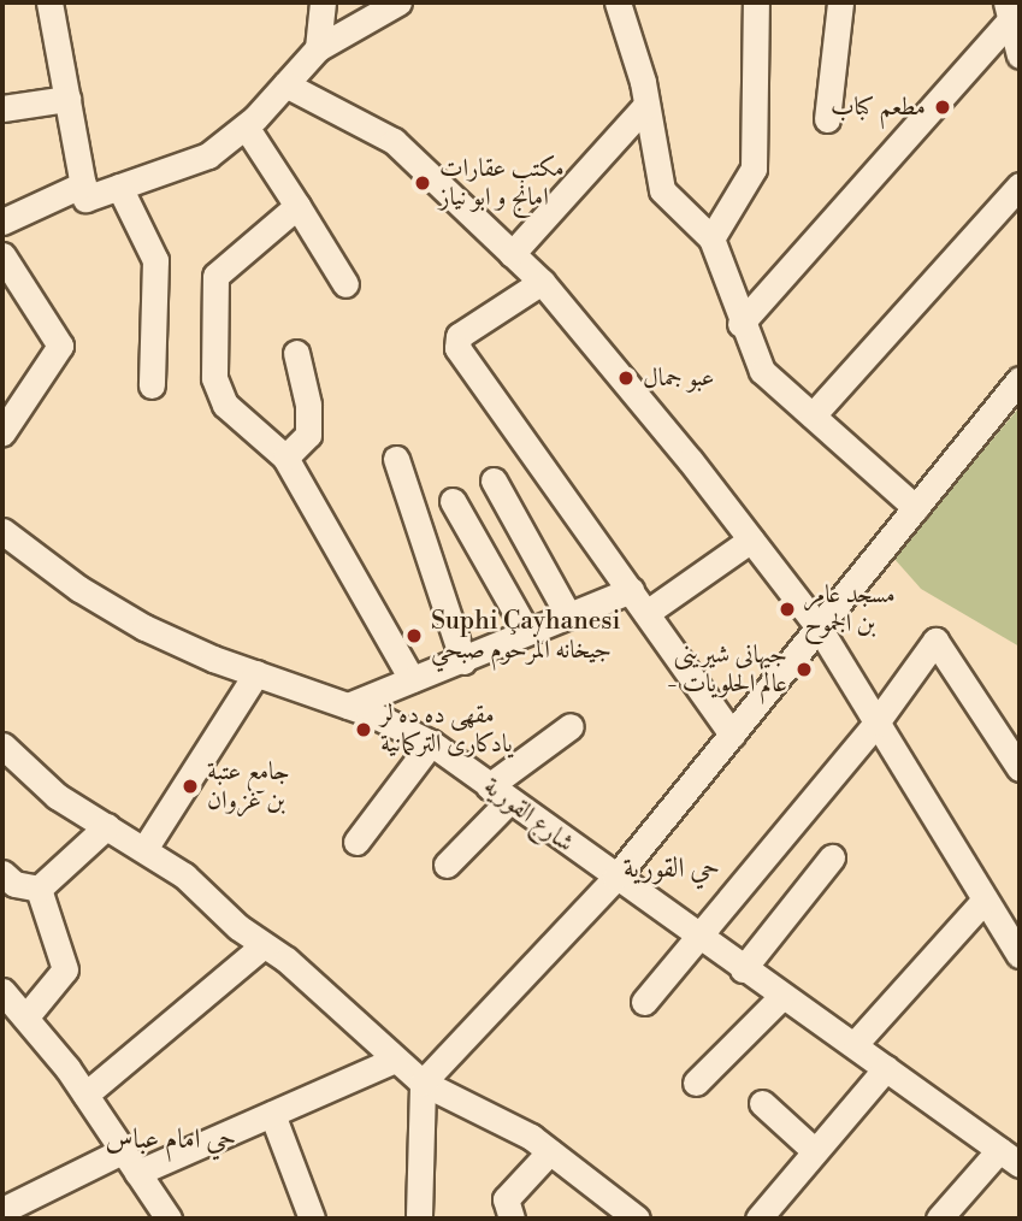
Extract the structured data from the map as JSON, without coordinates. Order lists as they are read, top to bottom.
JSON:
{
  "streets": {
    "street": ["شارع القورية"]
  },
  "districts": ["حي القورية", "حي امام عباس"],
  "places": [
    "مطعم كباب",
    "مكتب عقارات امانج و ابو نياز",
    "عبو جمال",
    "مسجد عامر بن الجموح",
    "Suphi Çayhanesi جيخانه المرحوم صبحي",
    "جیهانی شیرینی - عالم الحلويات",
    "مقهى ده ده لر يادكارى التركمانية",
    "جامع عتبة بن غزوان"
  ]
}
